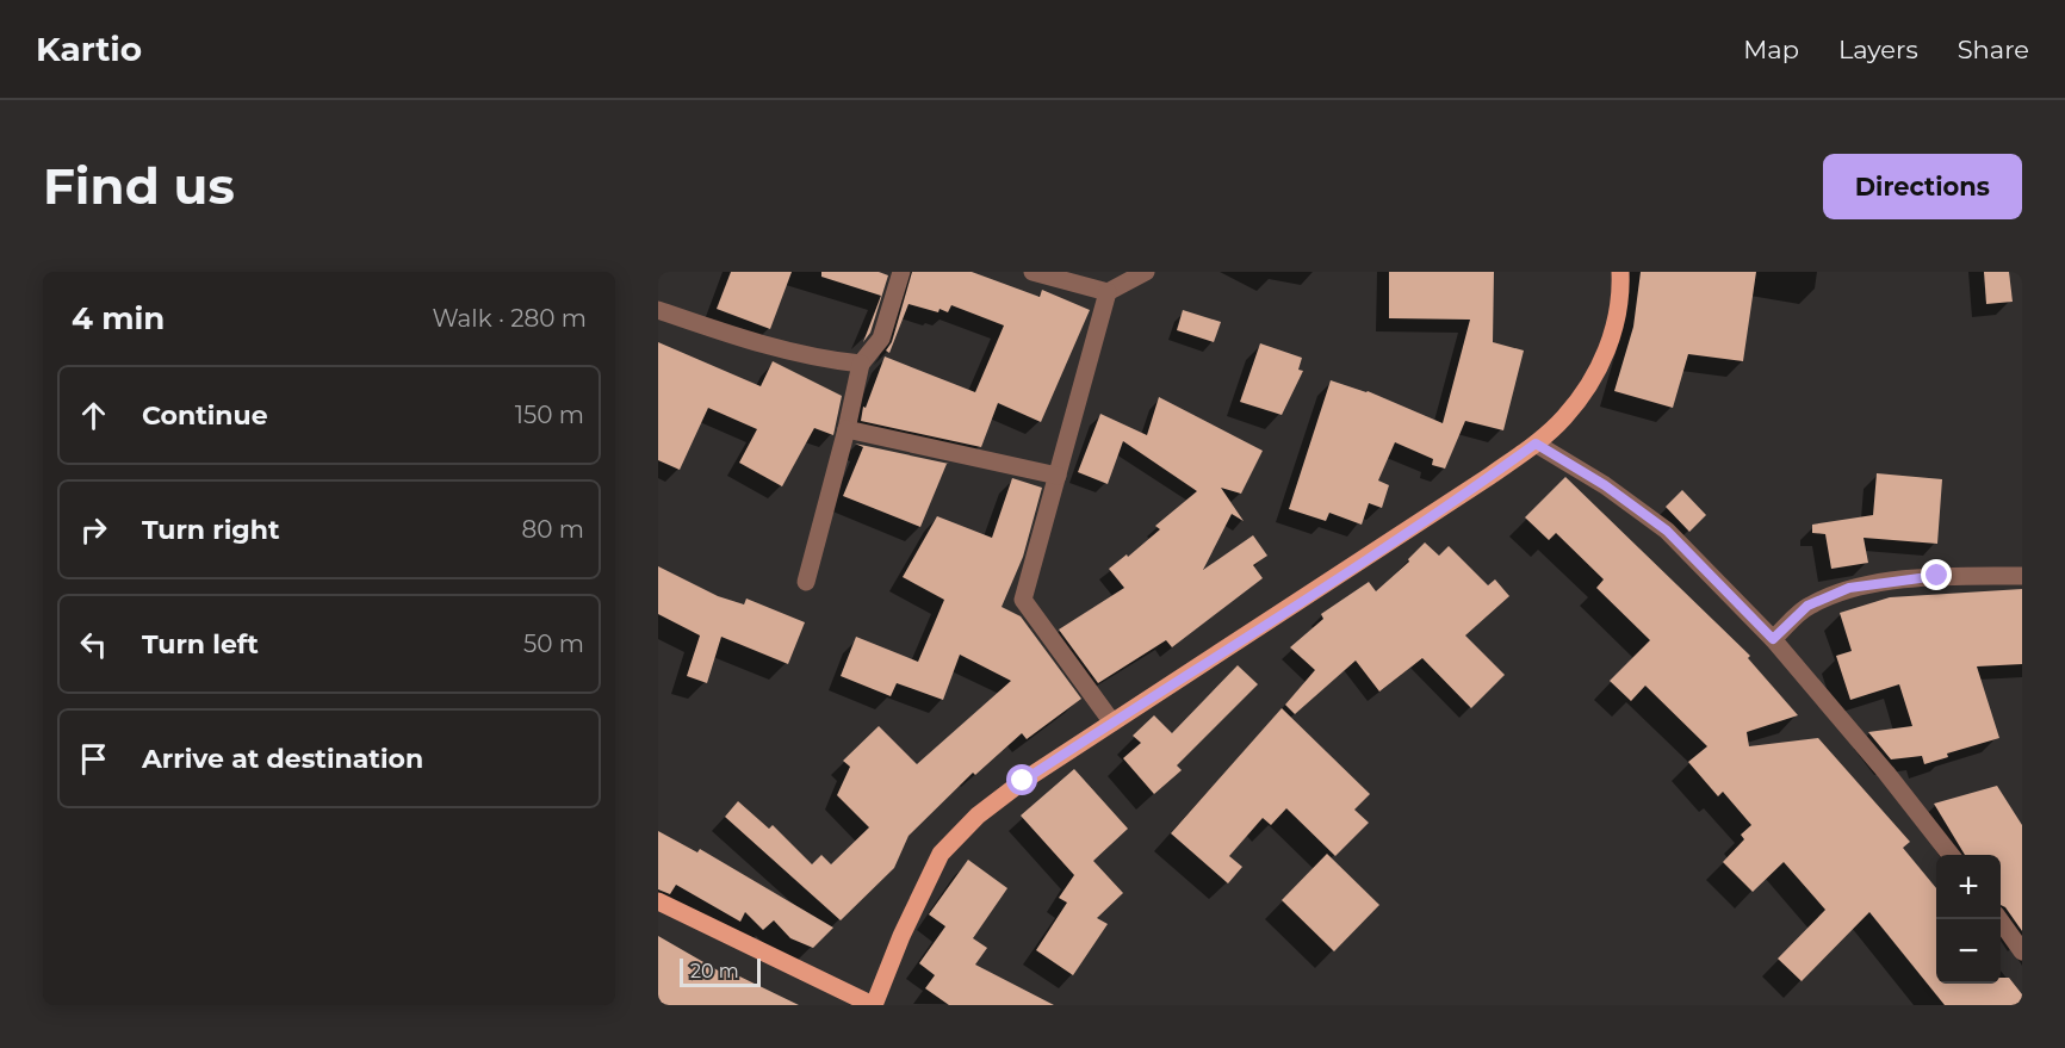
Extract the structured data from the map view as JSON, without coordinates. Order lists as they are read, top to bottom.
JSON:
{
  "scale_bar": "20 m",
  "page": {
    "header": "Kartio",
    "nav": ["Map", "Layers", "Share"],
    "buttons": "Directions",
    "title": "Find us",
    "heading": ["4 min", "Walk · 280 m"],
    "list": [
      ["Continue", "150 m"],
      ["Turn right", "80 m"],
      ["Turn left", "50 m"],
      "Arrive at destination"
    ],
    "map_buttons": ["+", "−"],
    "scale": "20 m"
  }
}
